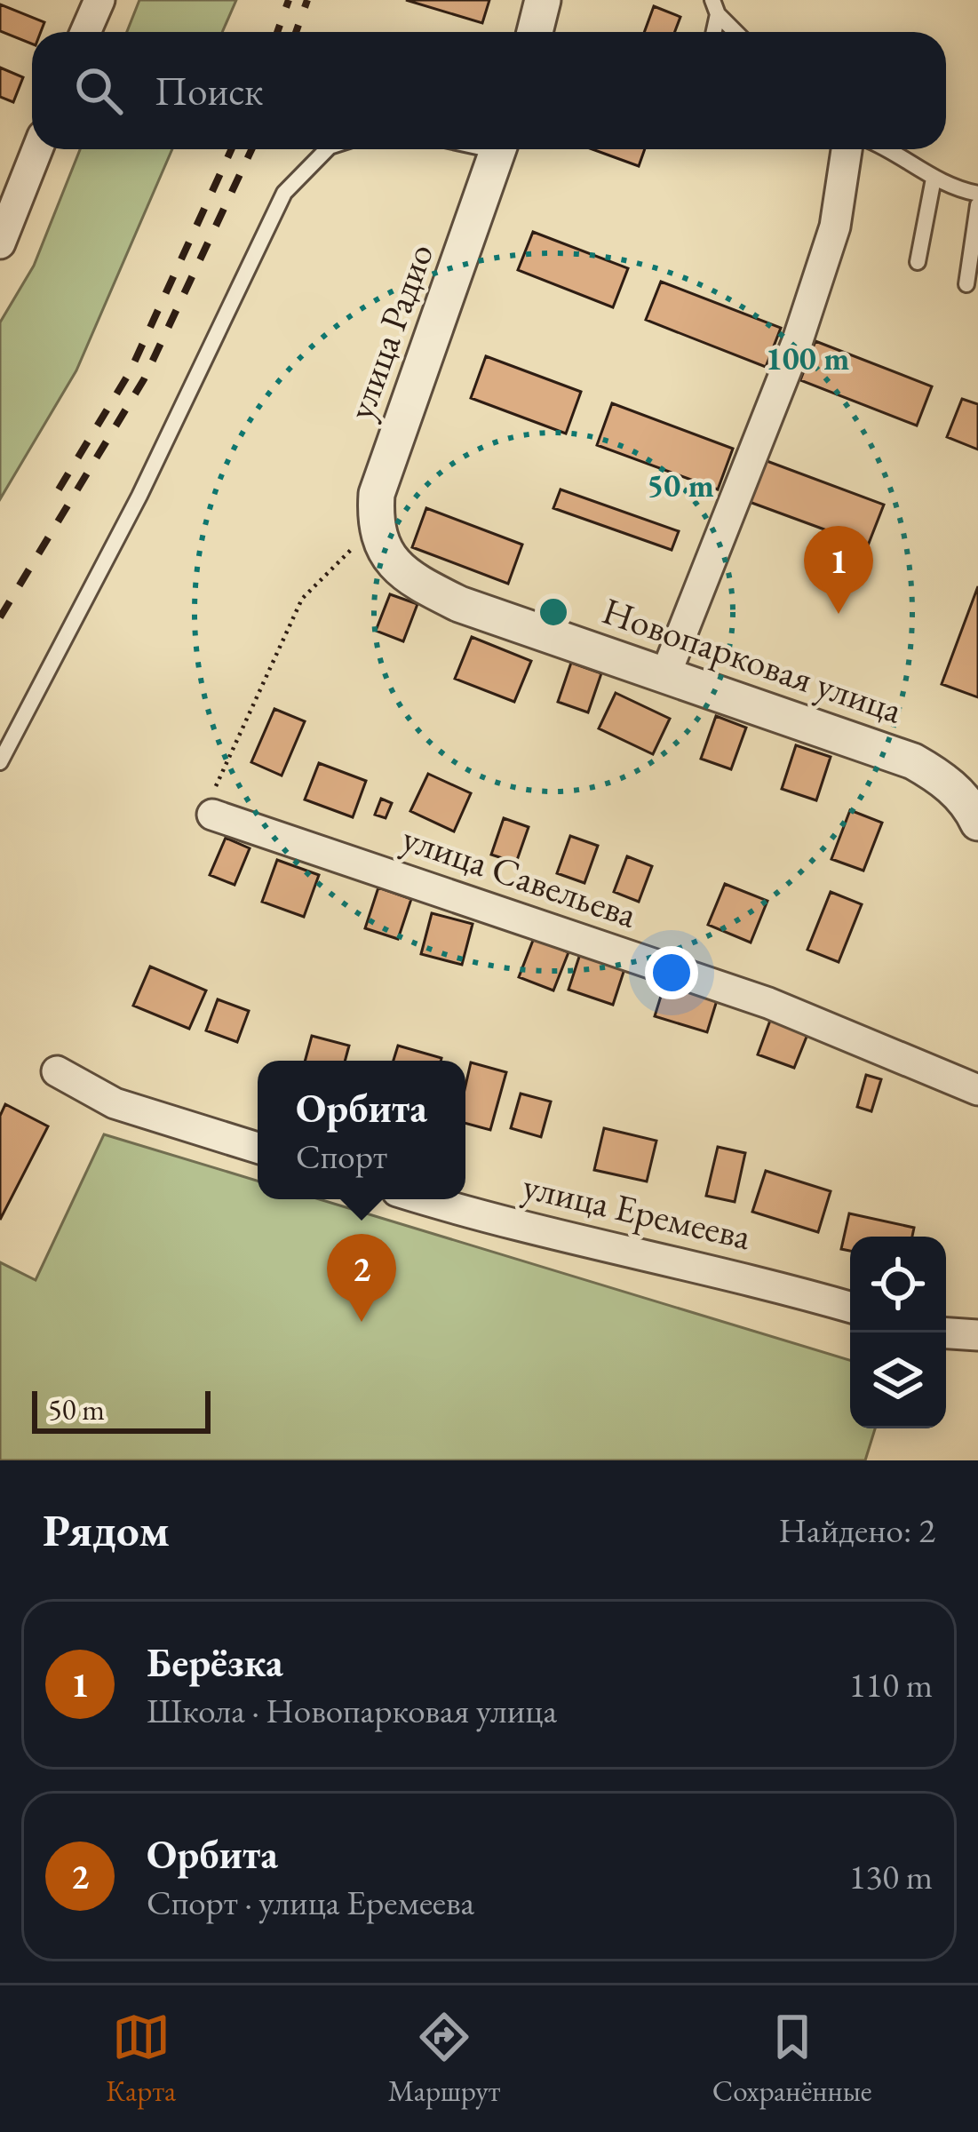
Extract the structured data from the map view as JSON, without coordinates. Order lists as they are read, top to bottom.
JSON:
{
  "streets": {
    "street": [
      "улица Радио",
      "Новопарковая улица",
      "улица Савельева",
      "улица Еремеева"
    ]
  },
  "crossings": [
    ["улица Радио", "Новопарковая улица"]
  ],
  "scale_bar": "50 m",
  "page": {
    "search": "Поиск",
    "pins": ["1", "2"],
    "popup": ["Орбита", "Спорт"],
    "scale": "50 m",
    "heading": ["Рядом", "Найдено: 2"],
    "list": [
      {
        "mark": "1",
        "name": "Берёзка",
        "note": "Школа · Новопарковая улица",
        "value": "110 m"
      },
      {
        "mark": "2",
        "name": "Орбита",
        "note": "Спорт · улица Еремеева",
        "value": "130 m"
      }
    ],
    "nav": ["Карта", "Маршрут", "Сохранённые"]
  },
  "rings": ["100 m", "50 m"]
}
